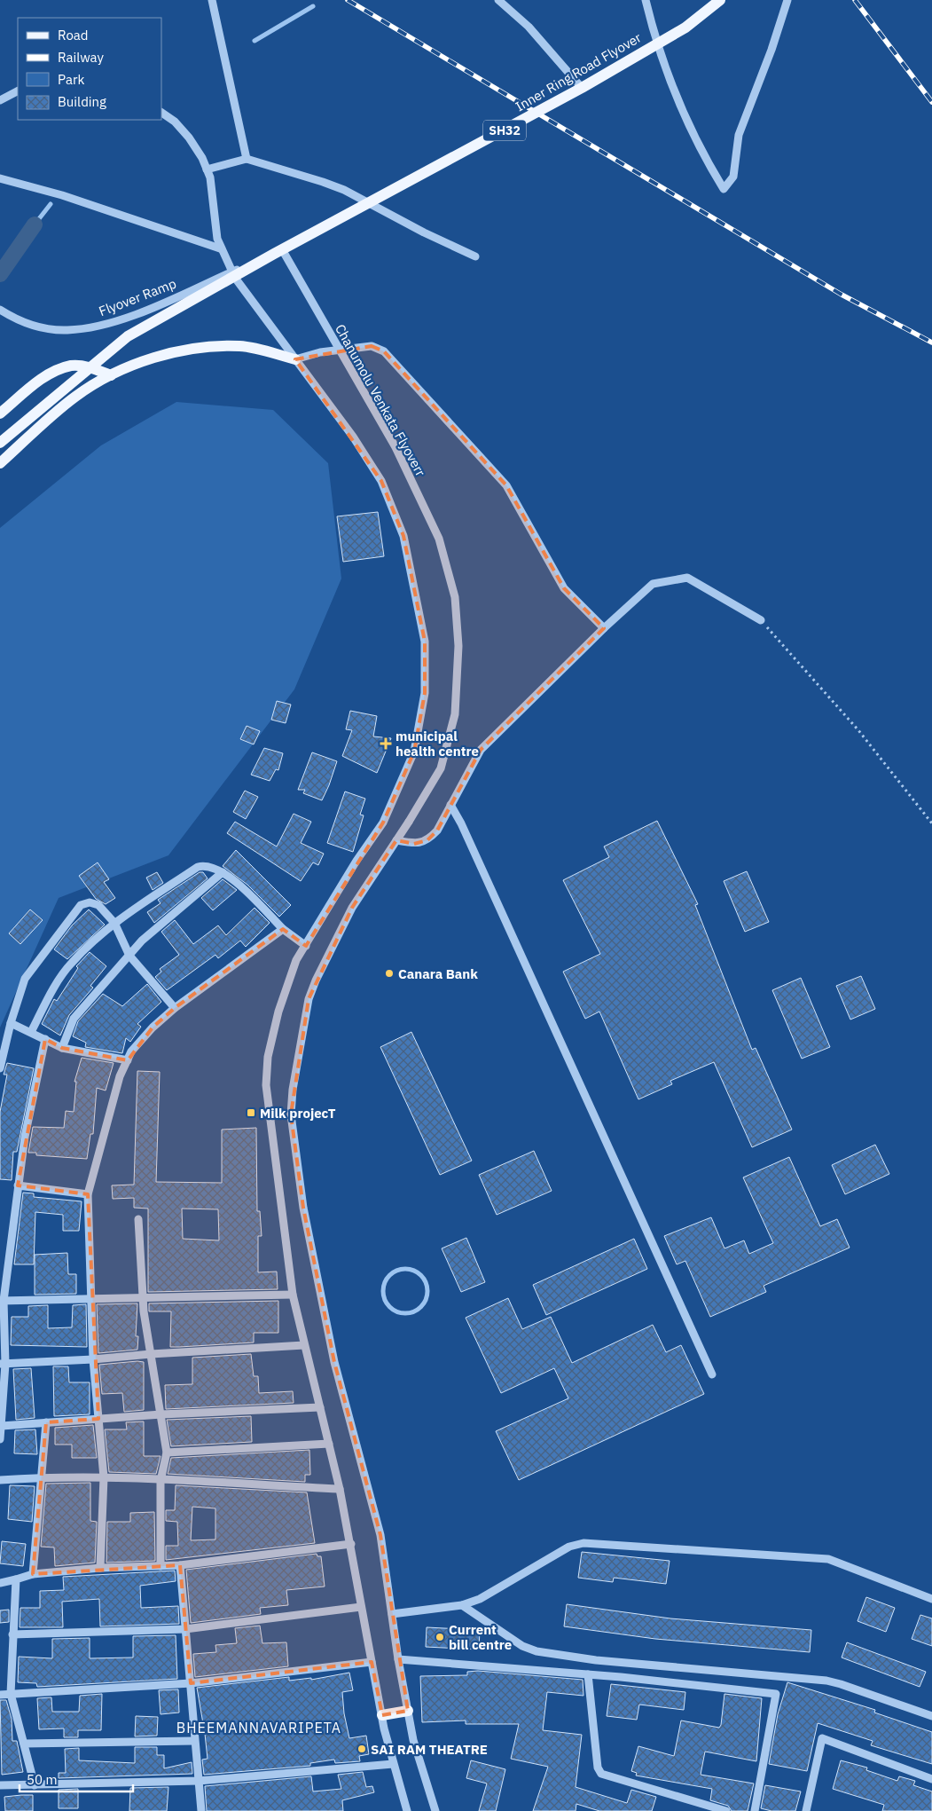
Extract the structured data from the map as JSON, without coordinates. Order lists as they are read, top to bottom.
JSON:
{
  "streets": {
    "main road": ["Inner Ring Road Flyover", "SH32"],
    "street": ["Flyover Ramp", "Chanumolu Venkata Flyoverr"]
  },
  "crossings": [
    ["Inner Ring Road Flyover", "Flyover Ramp"],
    ["Inner Ring Road Flyover", "Chanumolu Venkata Flyoverr"],
    ["Flyover Ramp", "Chanumolu Venkata Flyoverr"]
  ],
  "districts": ["BHEEMANNAVARIPETA"],
  "places": {
    "health": ["municipal health centre"],
    "other": ["Canara Bank", "Current bill centre", "SAI RAM THEATRE"],
    "transit": ["Milk projecT"]
  },
  "legend": [
    "Road",
    "Railway",
    "Park",
    "Building"
  ],
  "scale_bar": "50 m"
}
